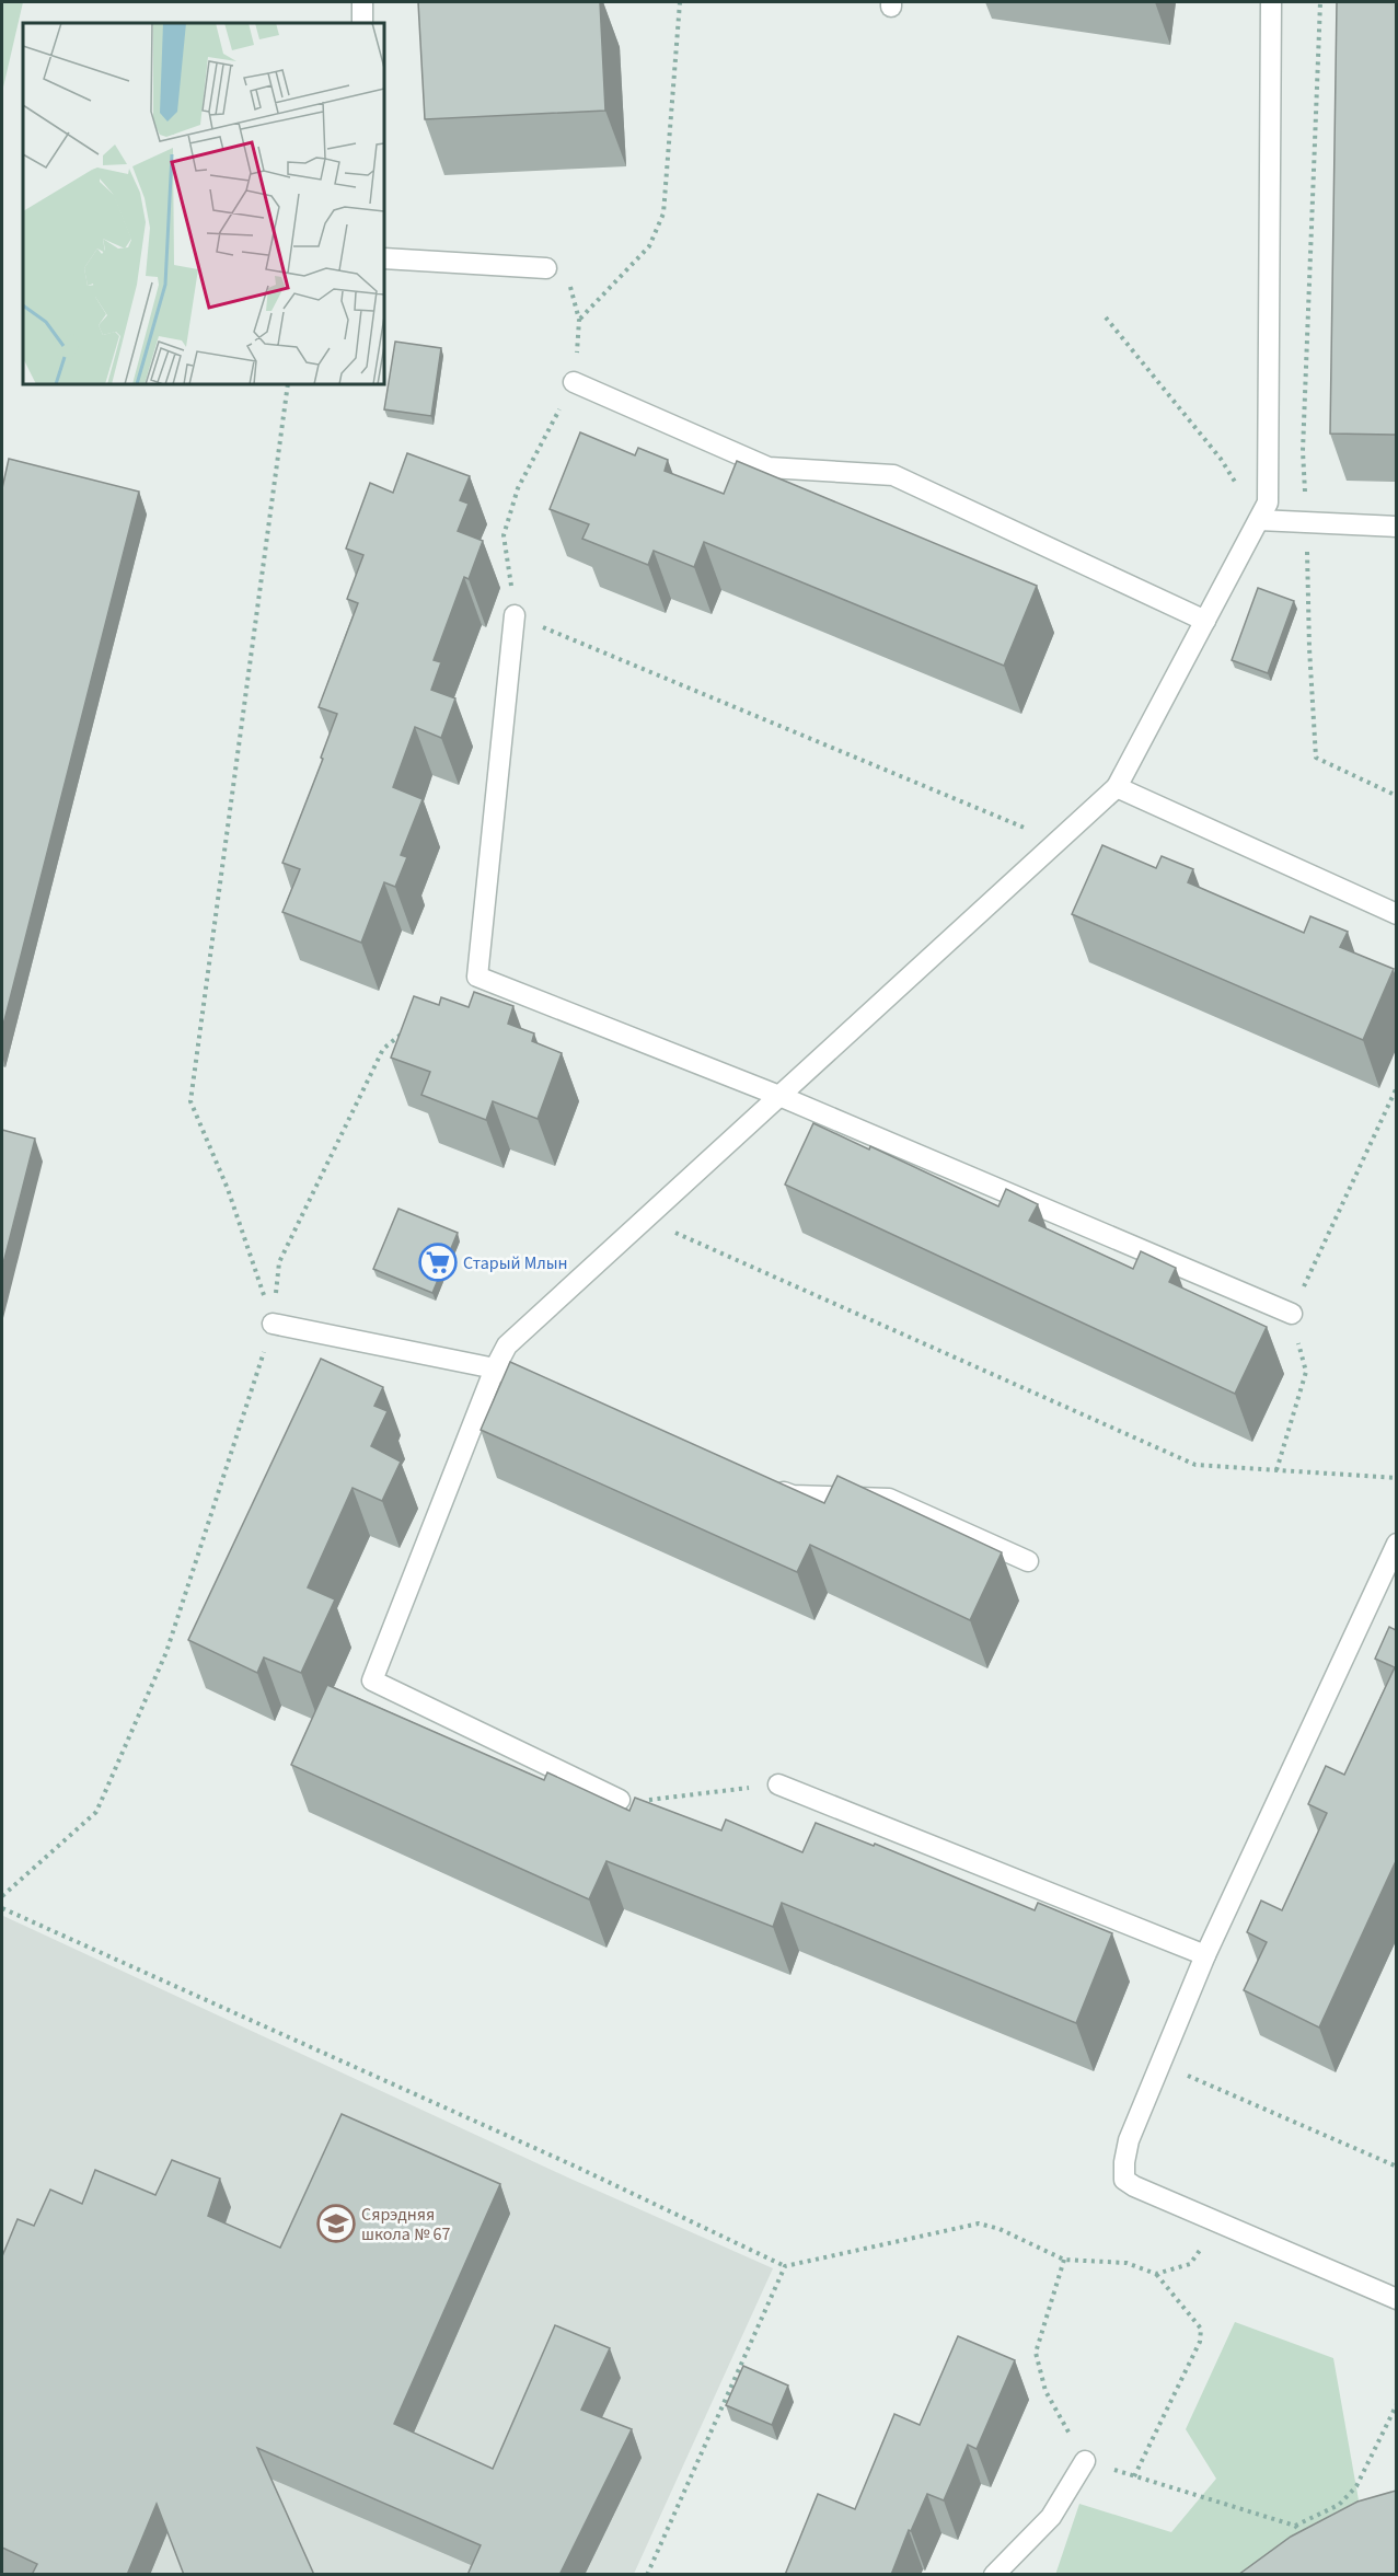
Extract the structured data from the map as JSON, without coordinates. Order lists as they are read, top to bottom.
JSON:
{
  "places": {
    "supermarket": ["Старый Млын"],
    "school or university": ["Сярэдняя школа № 67"]
  }
}
